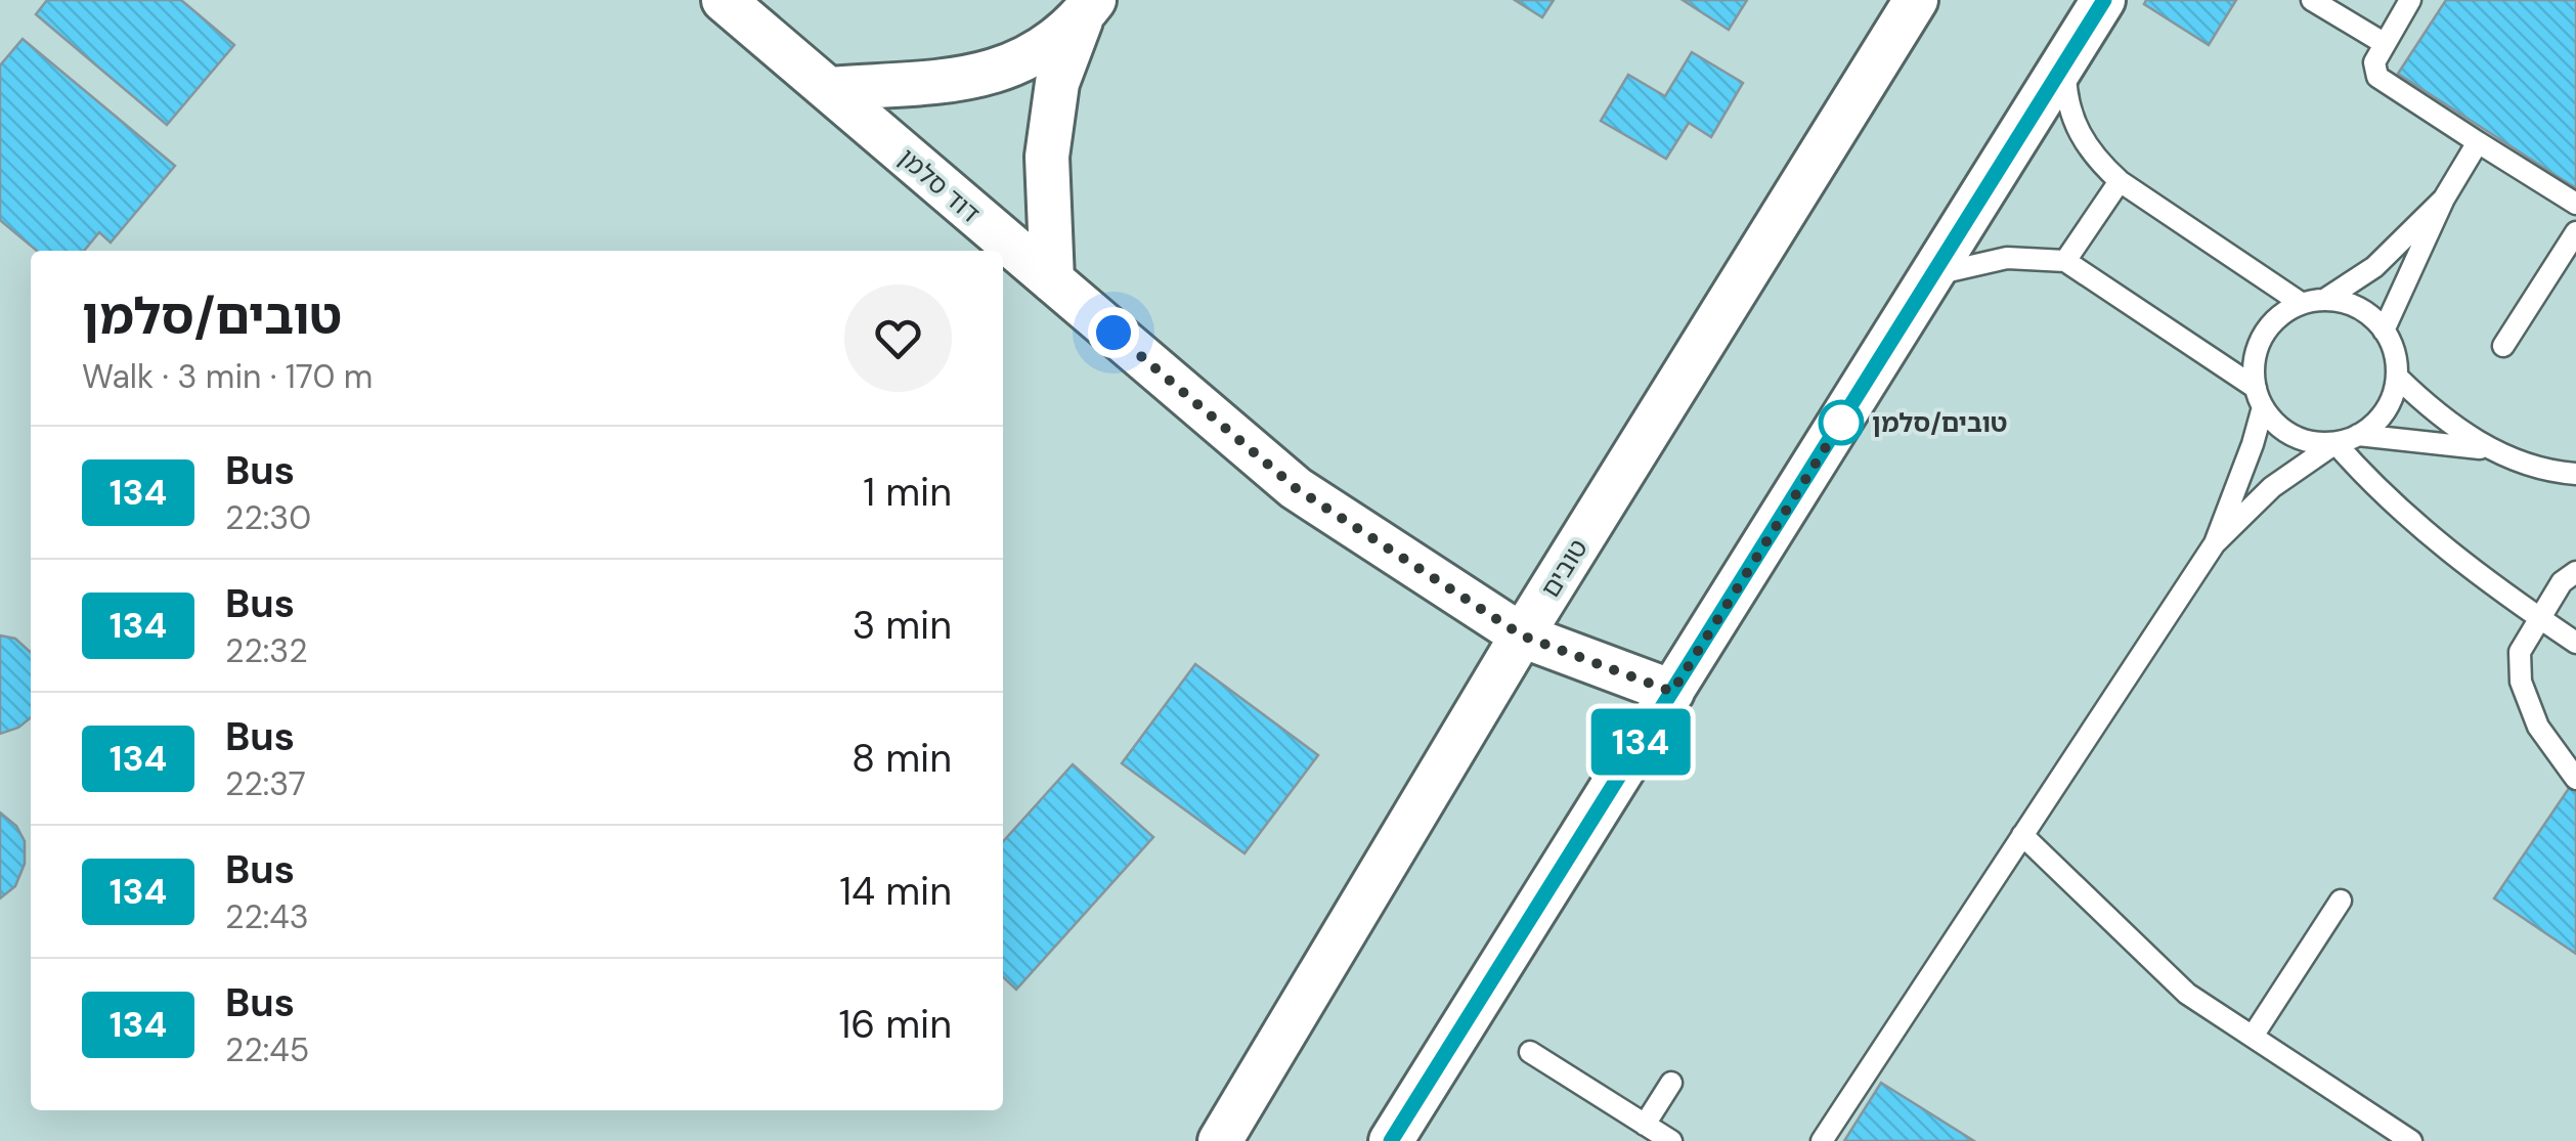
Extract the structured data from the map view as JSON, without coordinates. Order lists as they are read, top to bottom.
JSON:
{
  "streets": {
    "street": ["דוד סלמן", "טובים"]
  },
  "crossings": [
    ["דוד סלמן", "טובים"]
  ],
  "places": ["טובים/סלמן"],
  "lines": ["bus line 134"],
  "page": {
    "on_map": "134",
    "heading": ["טובים/סלמן", "Walk · 3 min · 170 m"],
    "list": [
      {
        "mark": "134",
        "name": "Bus",
        "note": "22:30",
        "value": "1 min"
      },
      {
        "mark": "134",
        "name": "Bus",
        "note": "22:32",
        "value": "3 min"
      },
      {
        "mark": "134",
        "name": "Bus",
        "note": "22:37",
        "value": "8 min"
      },
      {
        "mark": "134",
        "name": "Bus",
        "note": "22:43",
        "value": "14 min"
      },
      {
        "mark": "134",
        "name": "Bus",
        "note": "22:45",
        "value": "16 min"
      }
    ]
  }
}
